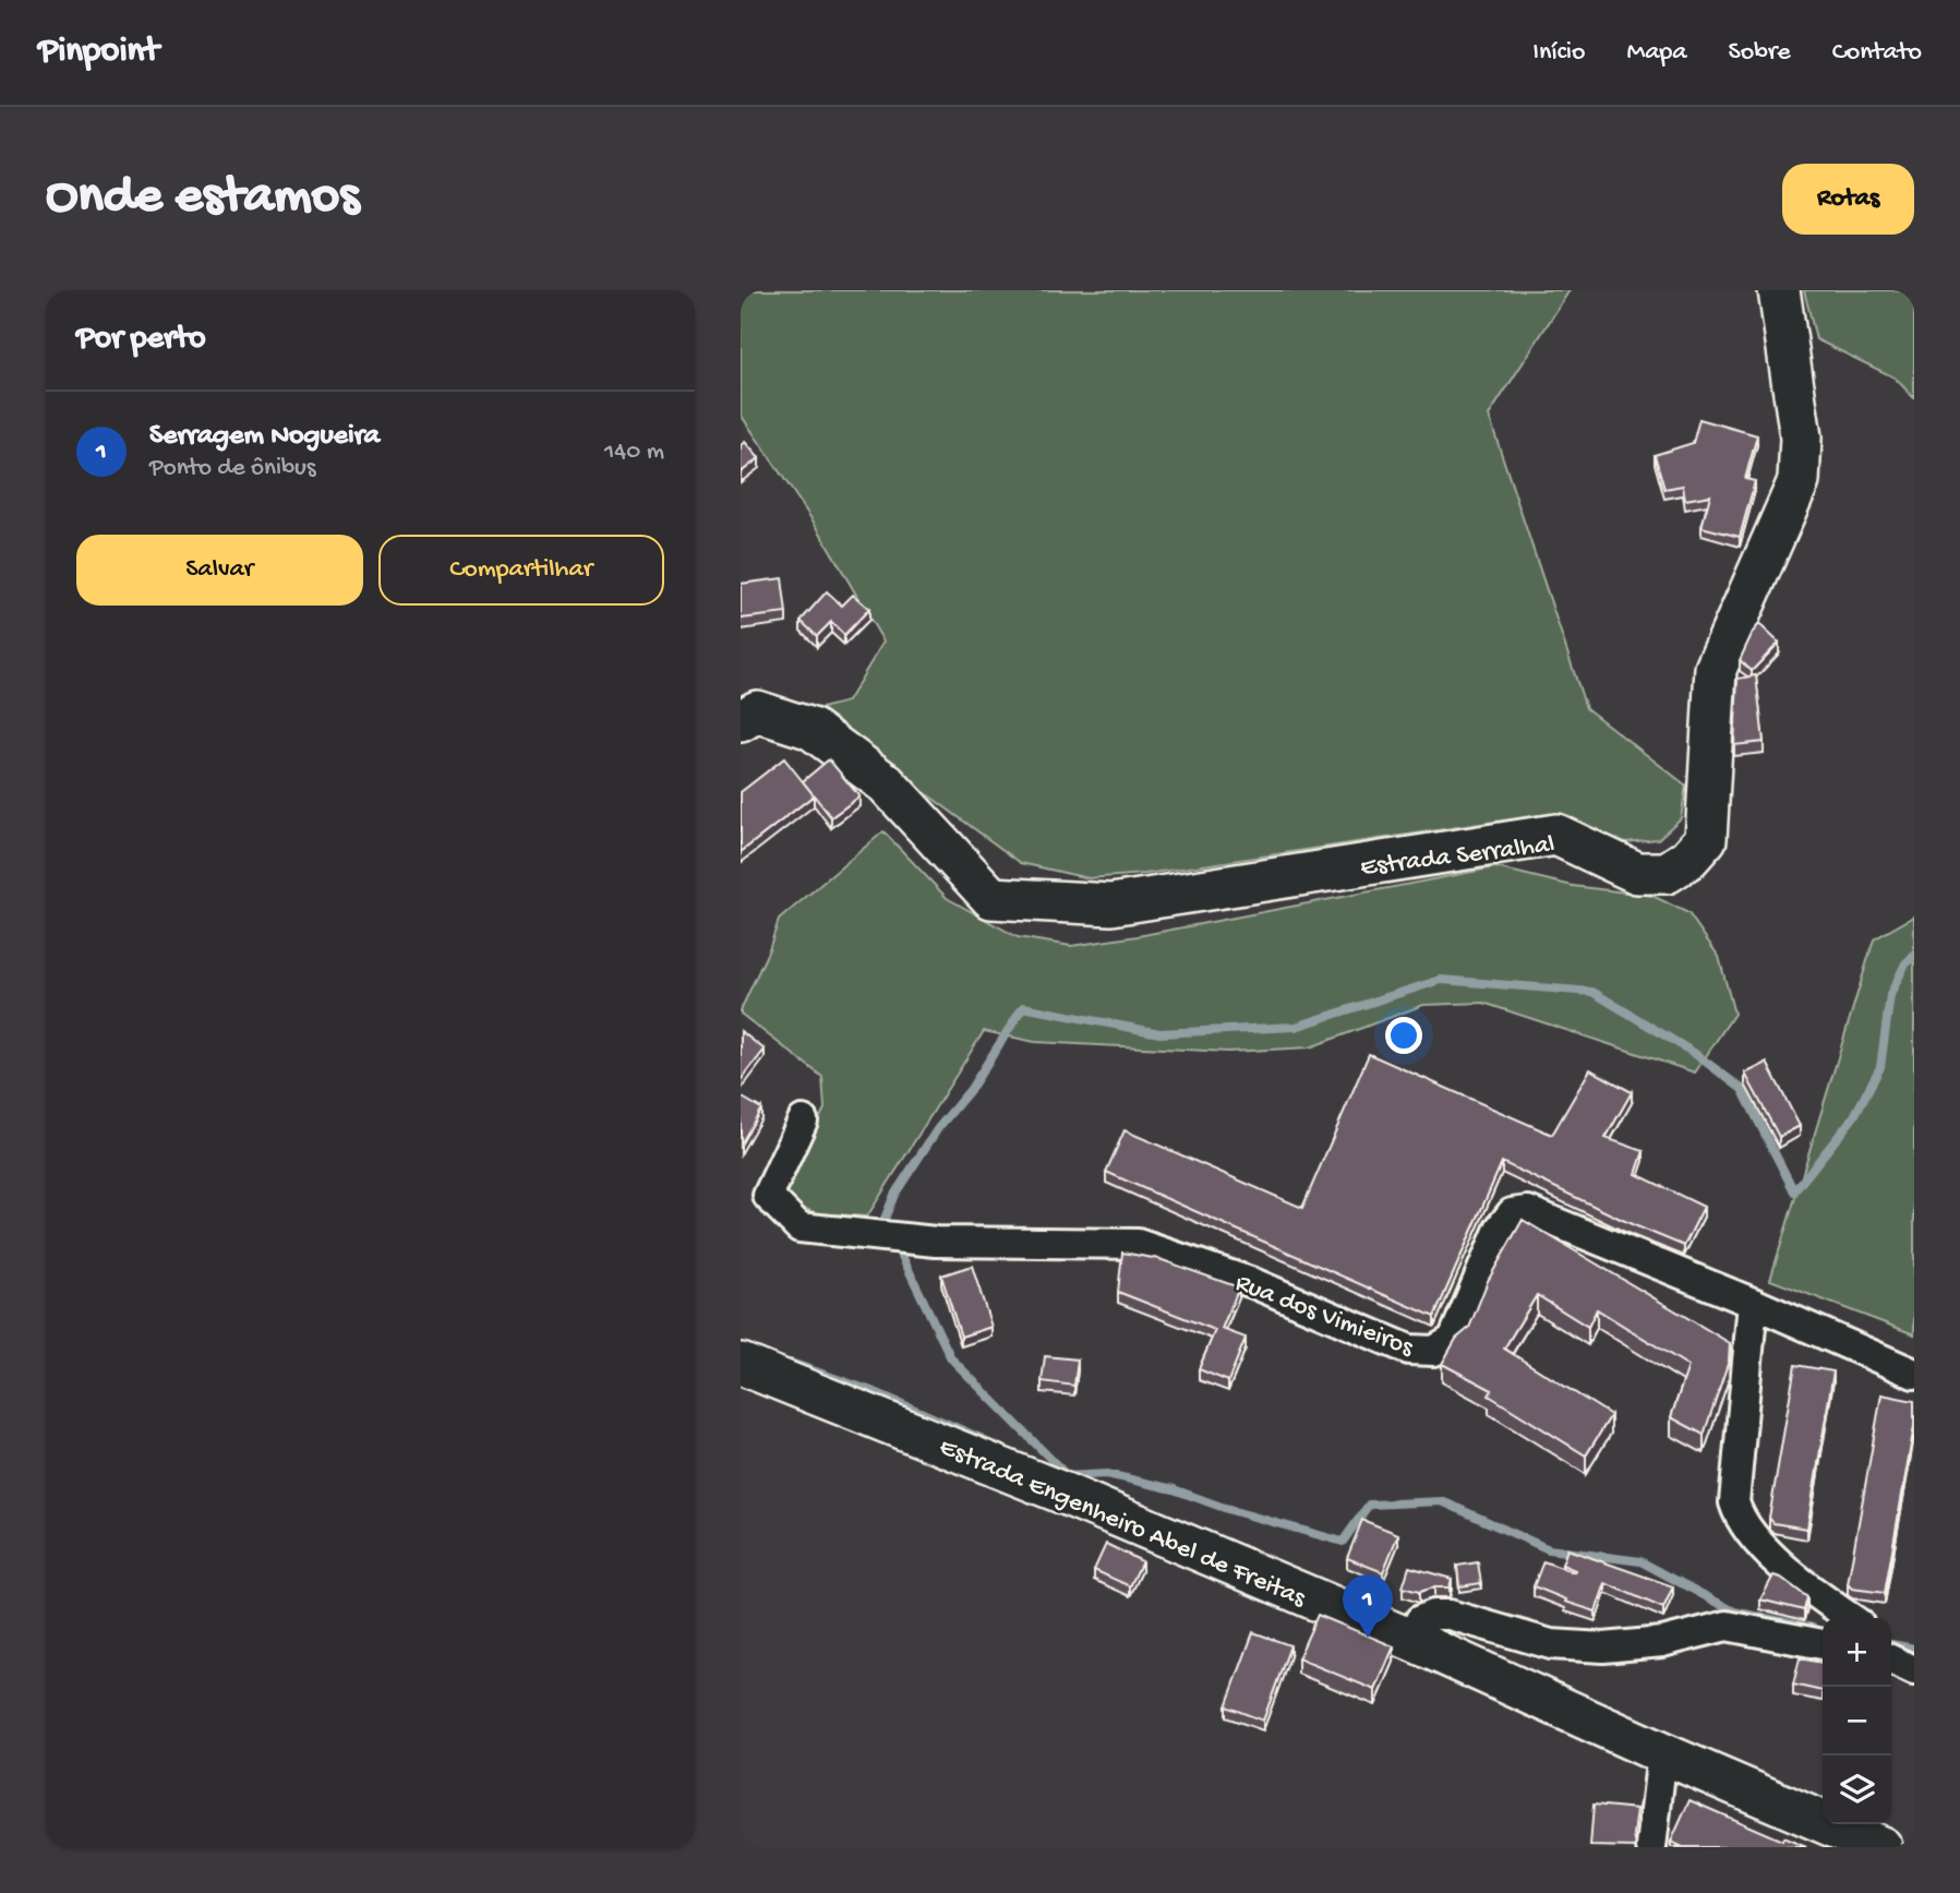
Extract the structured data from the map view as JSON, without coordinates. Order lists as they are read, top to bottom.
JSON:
{
  "streets": {
    "street": ["Estrada Serralhal", "Rua dos Vimieiros", "Estrada Engenheiro Abel de Freitas"]
  },
  "page": {
    "header": "Pinpoint",
    "nav": [
      "Início",
      "Mapa",
      "Sobre",
      "Contato"
    ],
    "buttons": [
      "Rotas",
      ["Salvar", "Compartilhar"]
    ],
    "title": "Onde estamos",
    "heading": "Por perto",
    "list": [
      {
        "mark": "1",
        "name": "Serragem Nogueira",
        "note": "Ponto de ônibus",
        "value": "140 m"
      }
    ],
    "pins": "1",
    "map_buttons": ["+", "−"]
  }
}
